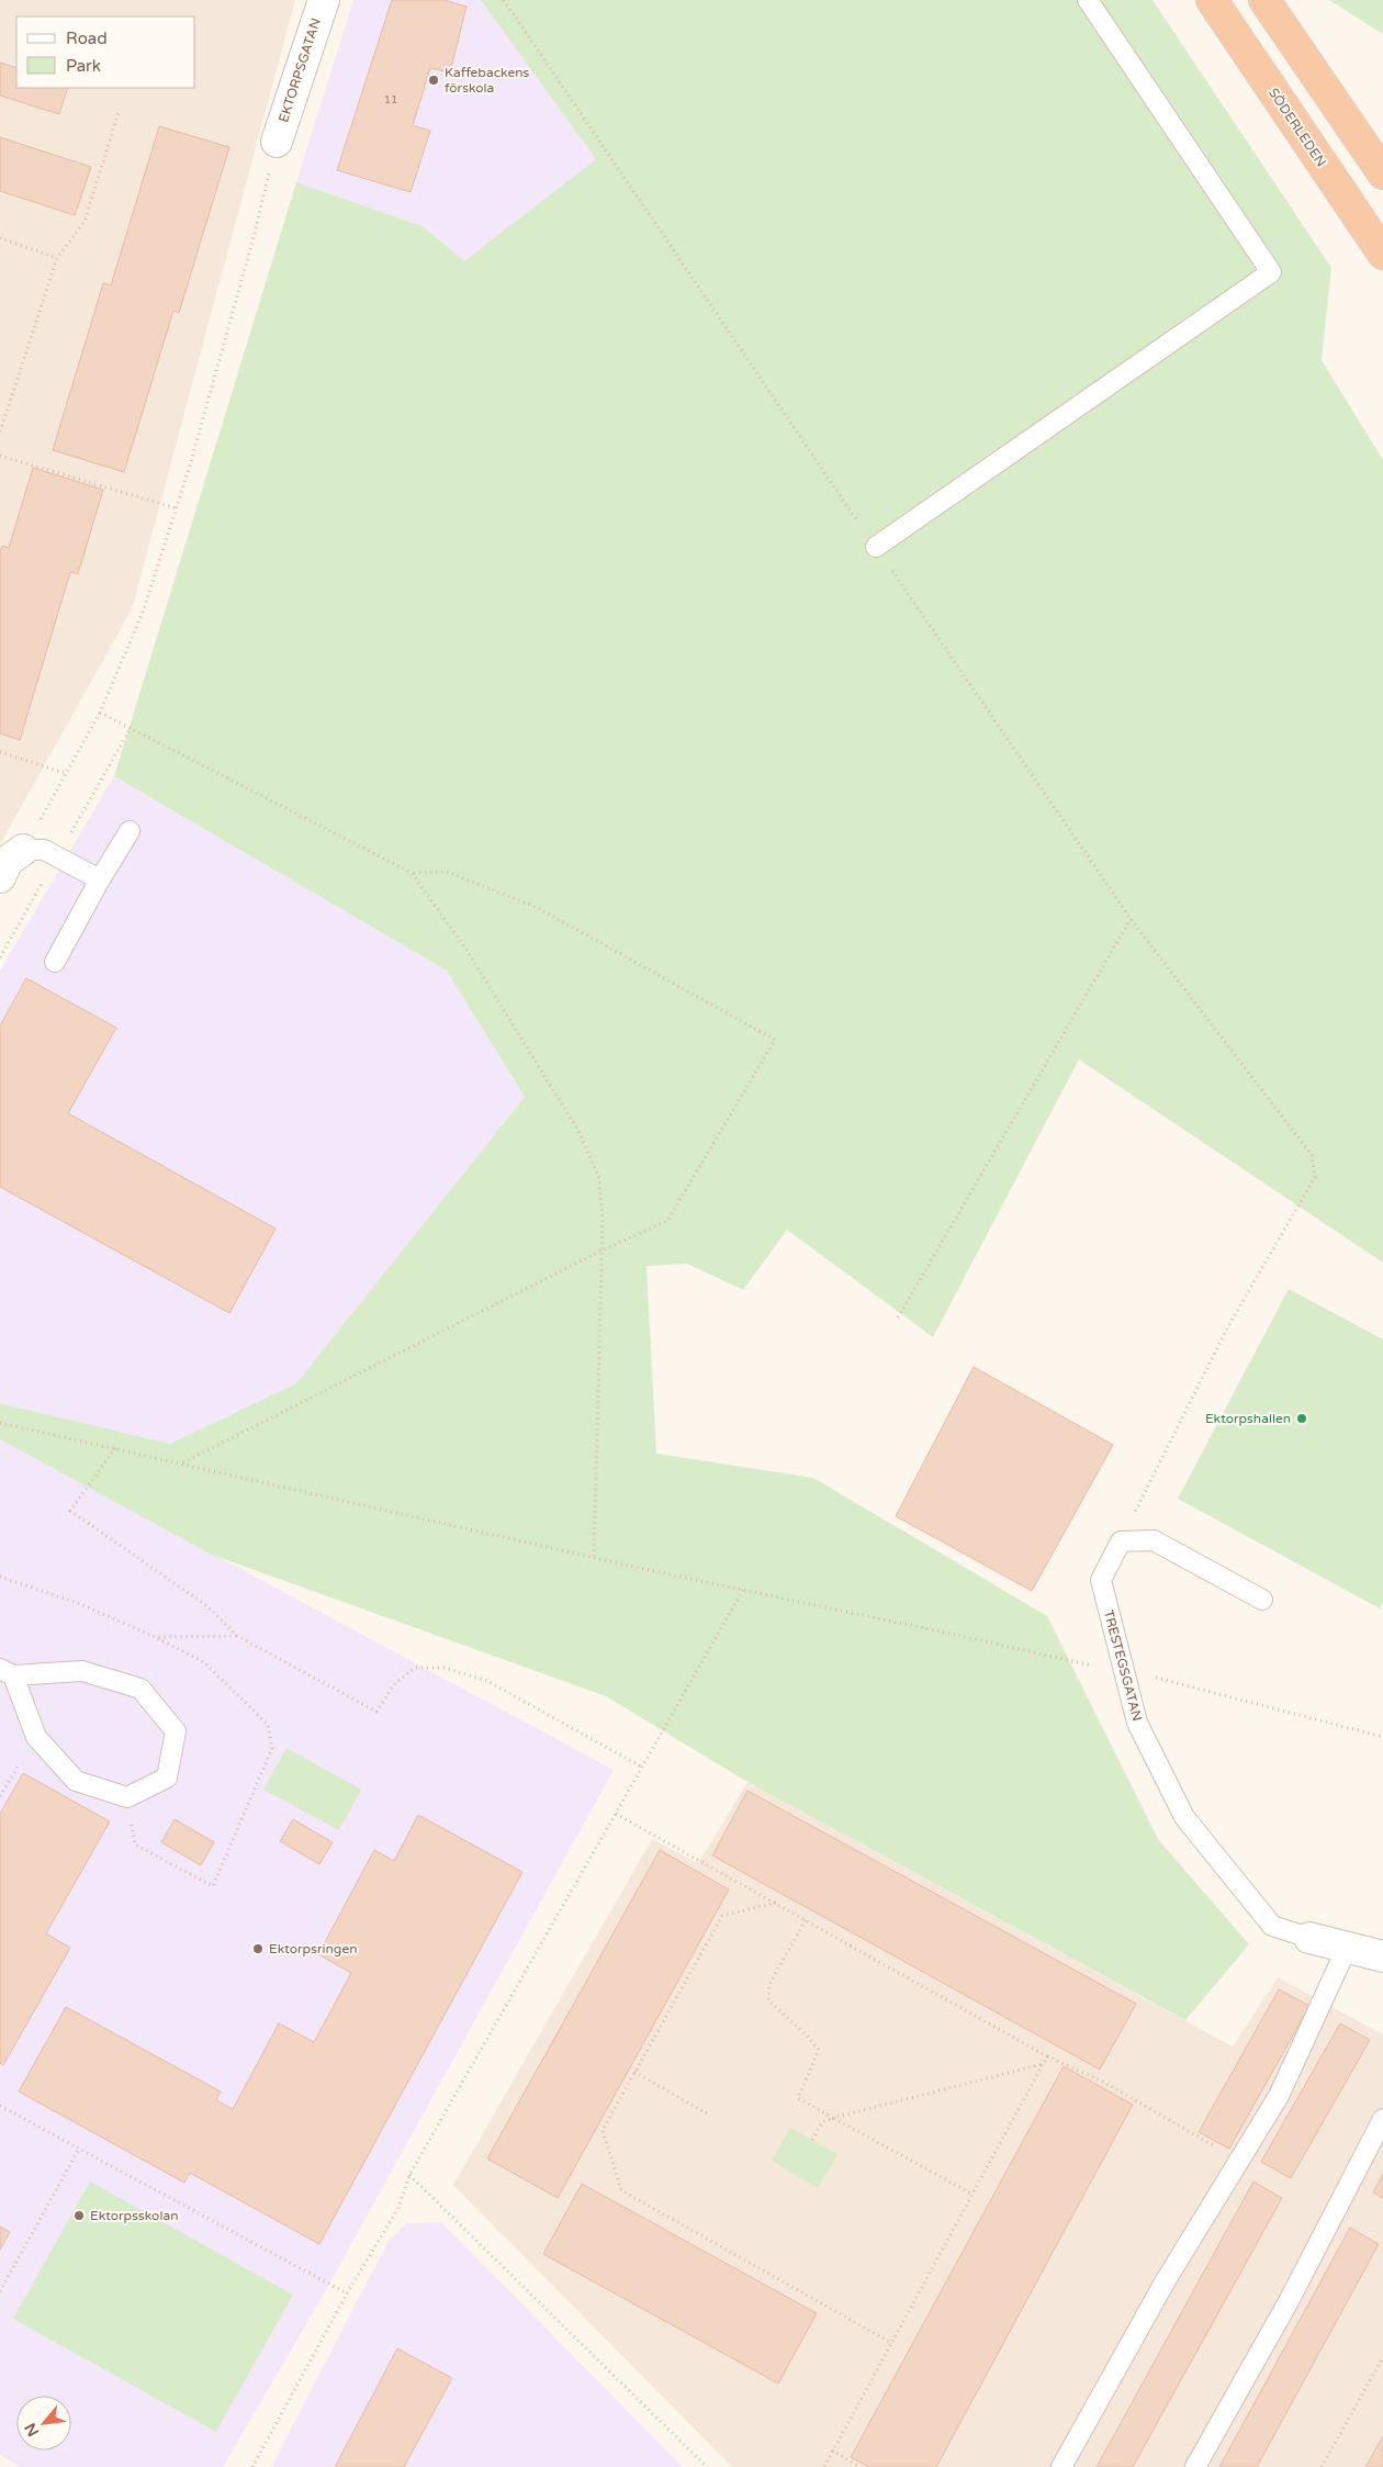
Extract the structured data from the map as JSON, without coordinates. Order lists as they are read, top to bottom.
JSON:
{
  "streets": {
    "highway": ["SÖDERLEDEN"],
    "street": ["EKTORPSGATAN", "TRESTEGSGATAN"]
  },
  "places": [
    "Kaffebackens förskola",
    "Ektorpshallen",
    "Ektorpsringen",
    "Ektorpsskolan"
  ],
  "house_numbers": ["11"],
  "legend": ["Road", "Park"],
  "north": "bottom left"
}
